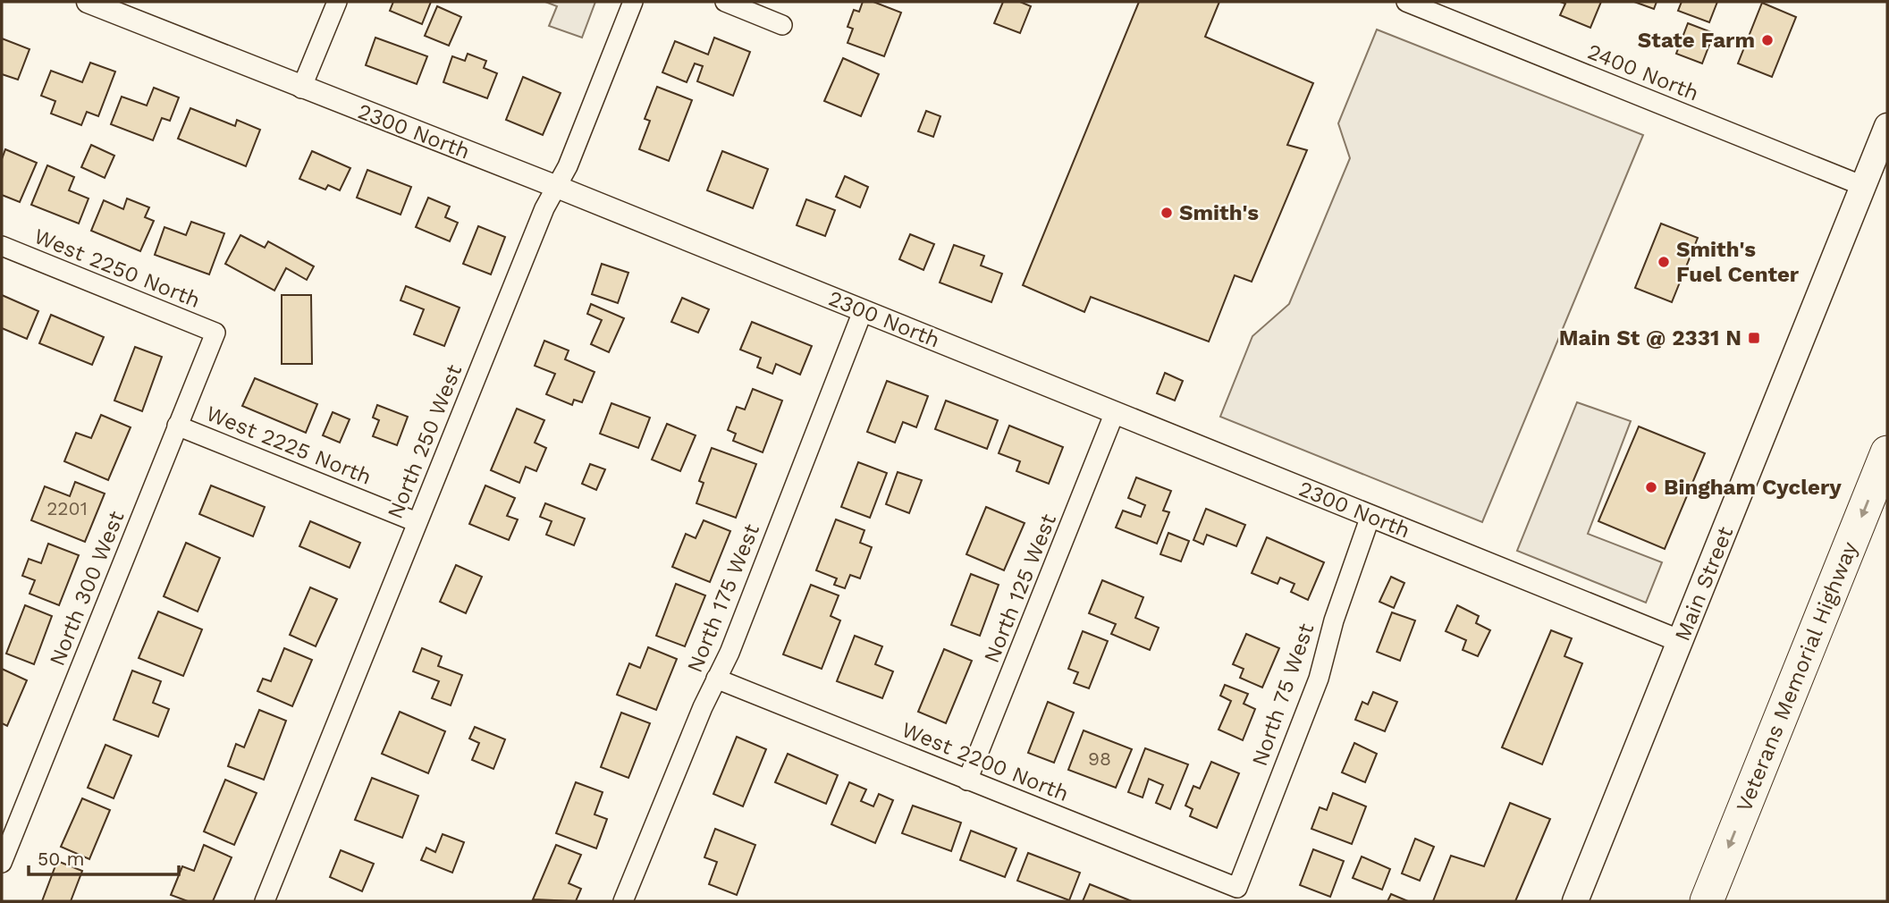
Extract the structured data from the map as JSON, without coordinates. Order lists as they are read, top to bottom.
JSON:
{
  "streets": {
    "highway": ["Veterans Memorial Highway"],
    "main road": ["Main Street"],
    "street": [
      "2400 North",
      "2300 North",
      "West 2250 North",
      "North 250 West",
      "West 2225 North",
      "North 300 West",
      "North 125 West",
      "North 175 West",
      "North 75 West",
      "West 2200 North"
    ]
  },
  "crossings": [
    ["2400 North", "Main Street"],
    ["2300 North", "North 250 West"],
    ["2300 North", "Main Street"],
    ["2300 North", "North 125 West"],
    ["2300 North", "North 175 West"],
    ["2300 North", "North 75 West"],
    ["West 2250 North", "North 300 West"],
    ["North 250 West", "West 2225 North"],
    ["West 2225 North", "North 300 West"],
    ["North 125 West", "West 2200 North"],
    ["North 175 West", "West 2200 North"],
    ["North 75 West", "West 2200 North"]
  ],
  "one_way": ["Veterans Memorial Highway"],
  "places": {
    "other": [
      "State Farm",
      "Smith's",
      "Smith's Fuel Center",
      "Bingham Cyclery"
    ],
    "transit": ["Main St @ 2331 N"]
  },
  "house_numbers": ["2201", "98"],
  "scale_bar": "50 m"
}
